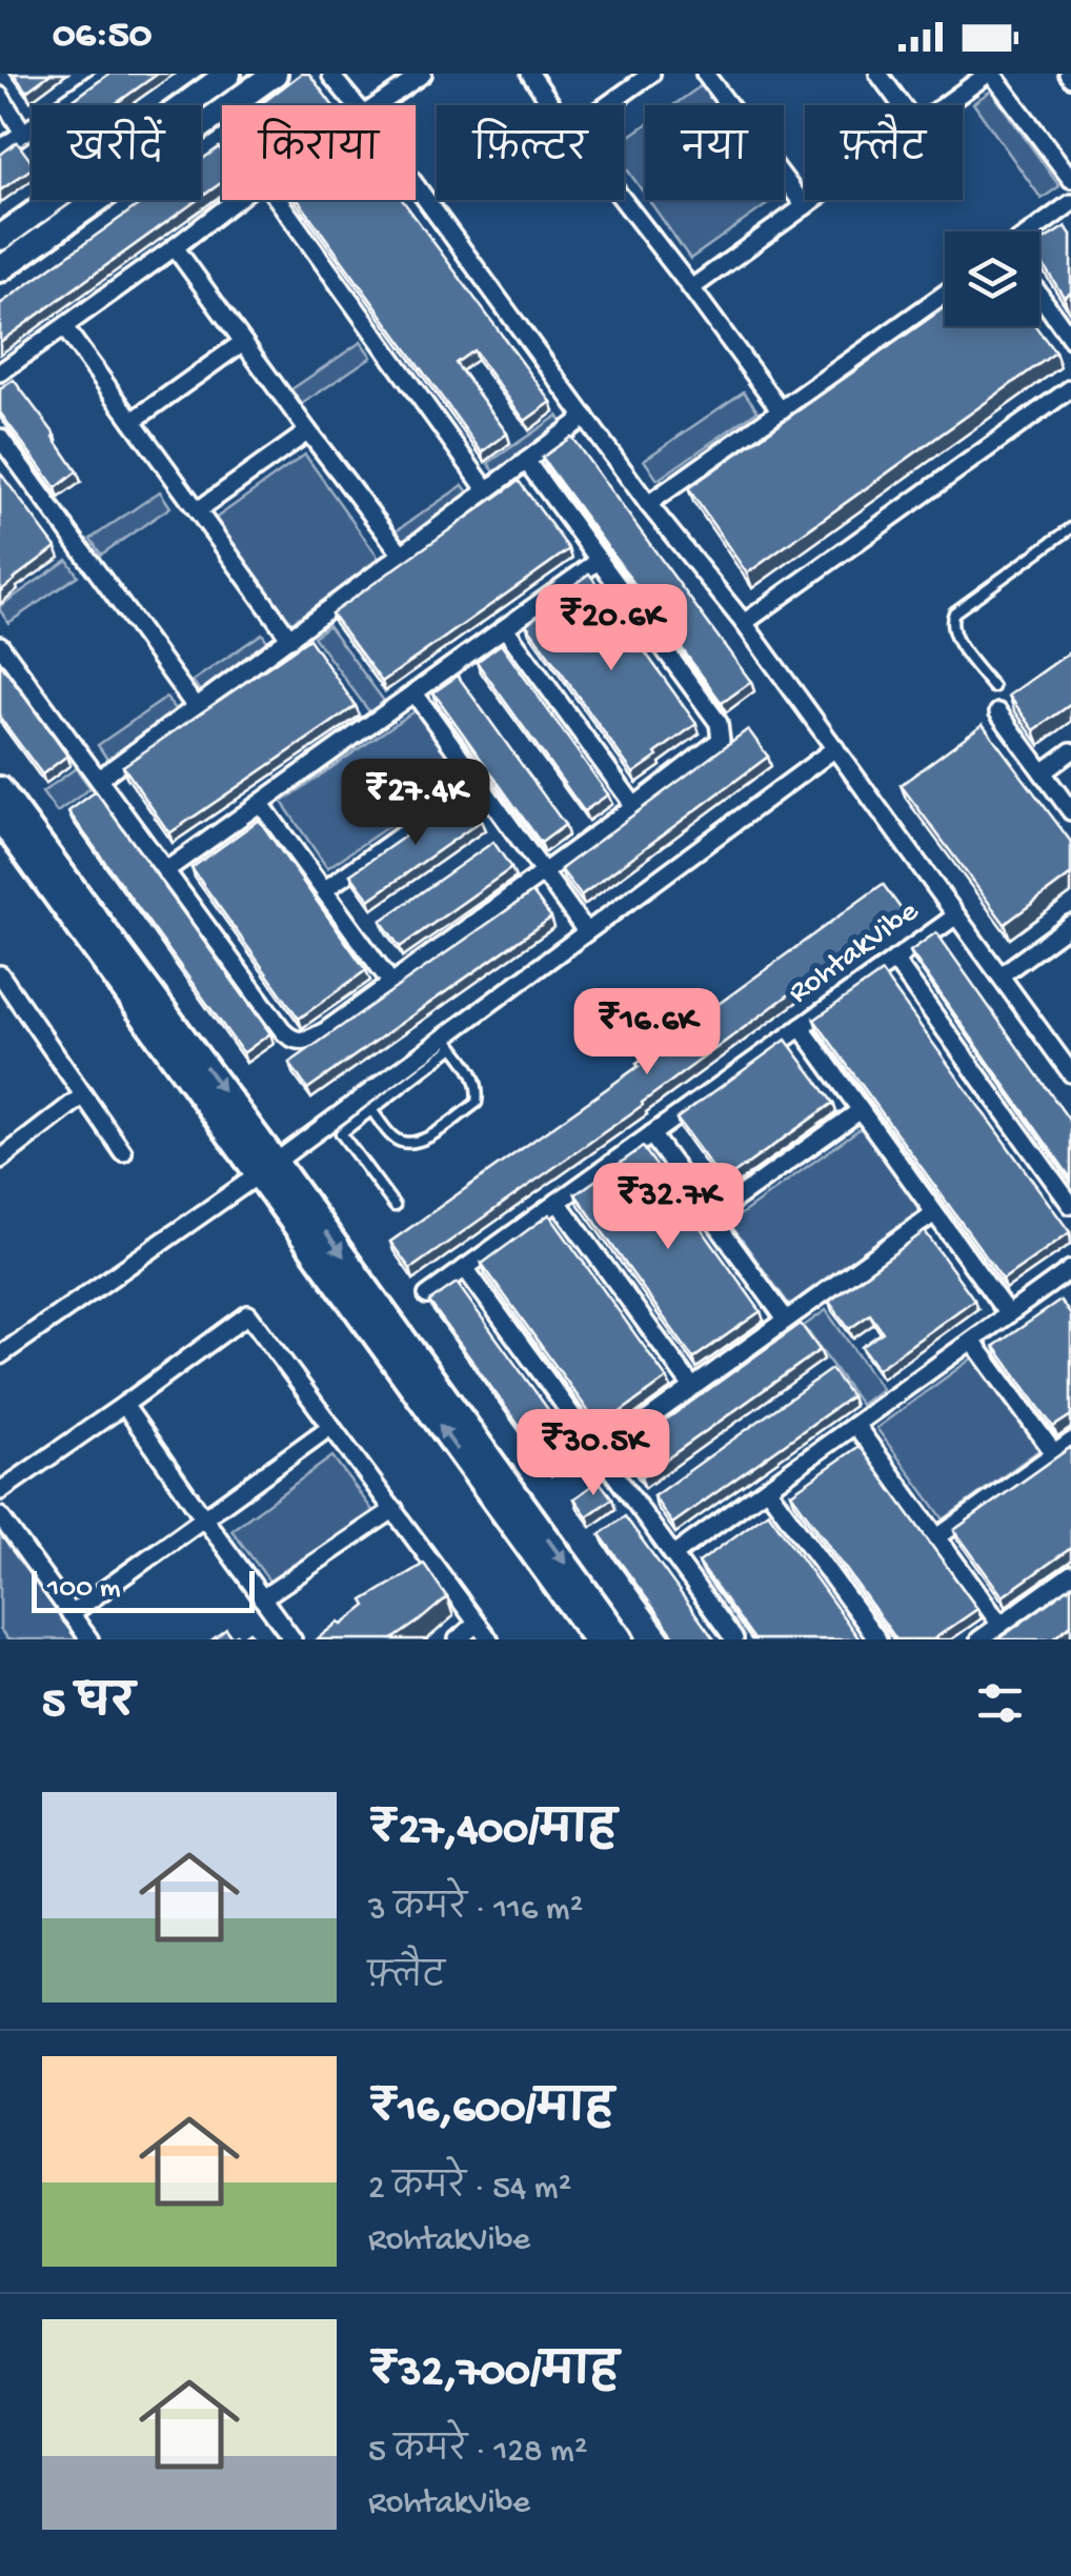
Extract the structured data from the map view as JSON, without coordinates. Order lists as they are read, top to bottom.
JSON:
{
  "streets": {
    "street": ["RohtakVibe"]
  },
  "scale_bar": "100 m",
  "page": {
    "status": "06:50",
    "chip": [
      "खरीदें",
      "किराया",
      "फ़िल्टर",
      "नया",
      "फ़्लैट"
    ],
    "price": [
      "₹20.6K",
      "₹27.4K",
      "₹16.6K",
      "₹32.7K",
      "₹30.5K"
    ],
    "scale": "100 m",
    "heading": "5 घर",
    "list": [
      {
        "name": "₹27,400/माह",
        "note": "3 कमरे · 116 m² · फ़्लैट"
      },
      {
        "name": "₹16,600/माह",
        "note": "2 कमरे · 54 m² · RohtakVibe"
      },
      {
        "name": "₹32,700/माह",
        "note": "5 कमरे · 128 m² · RohtakVibe"
      }
    ]
  }
}
